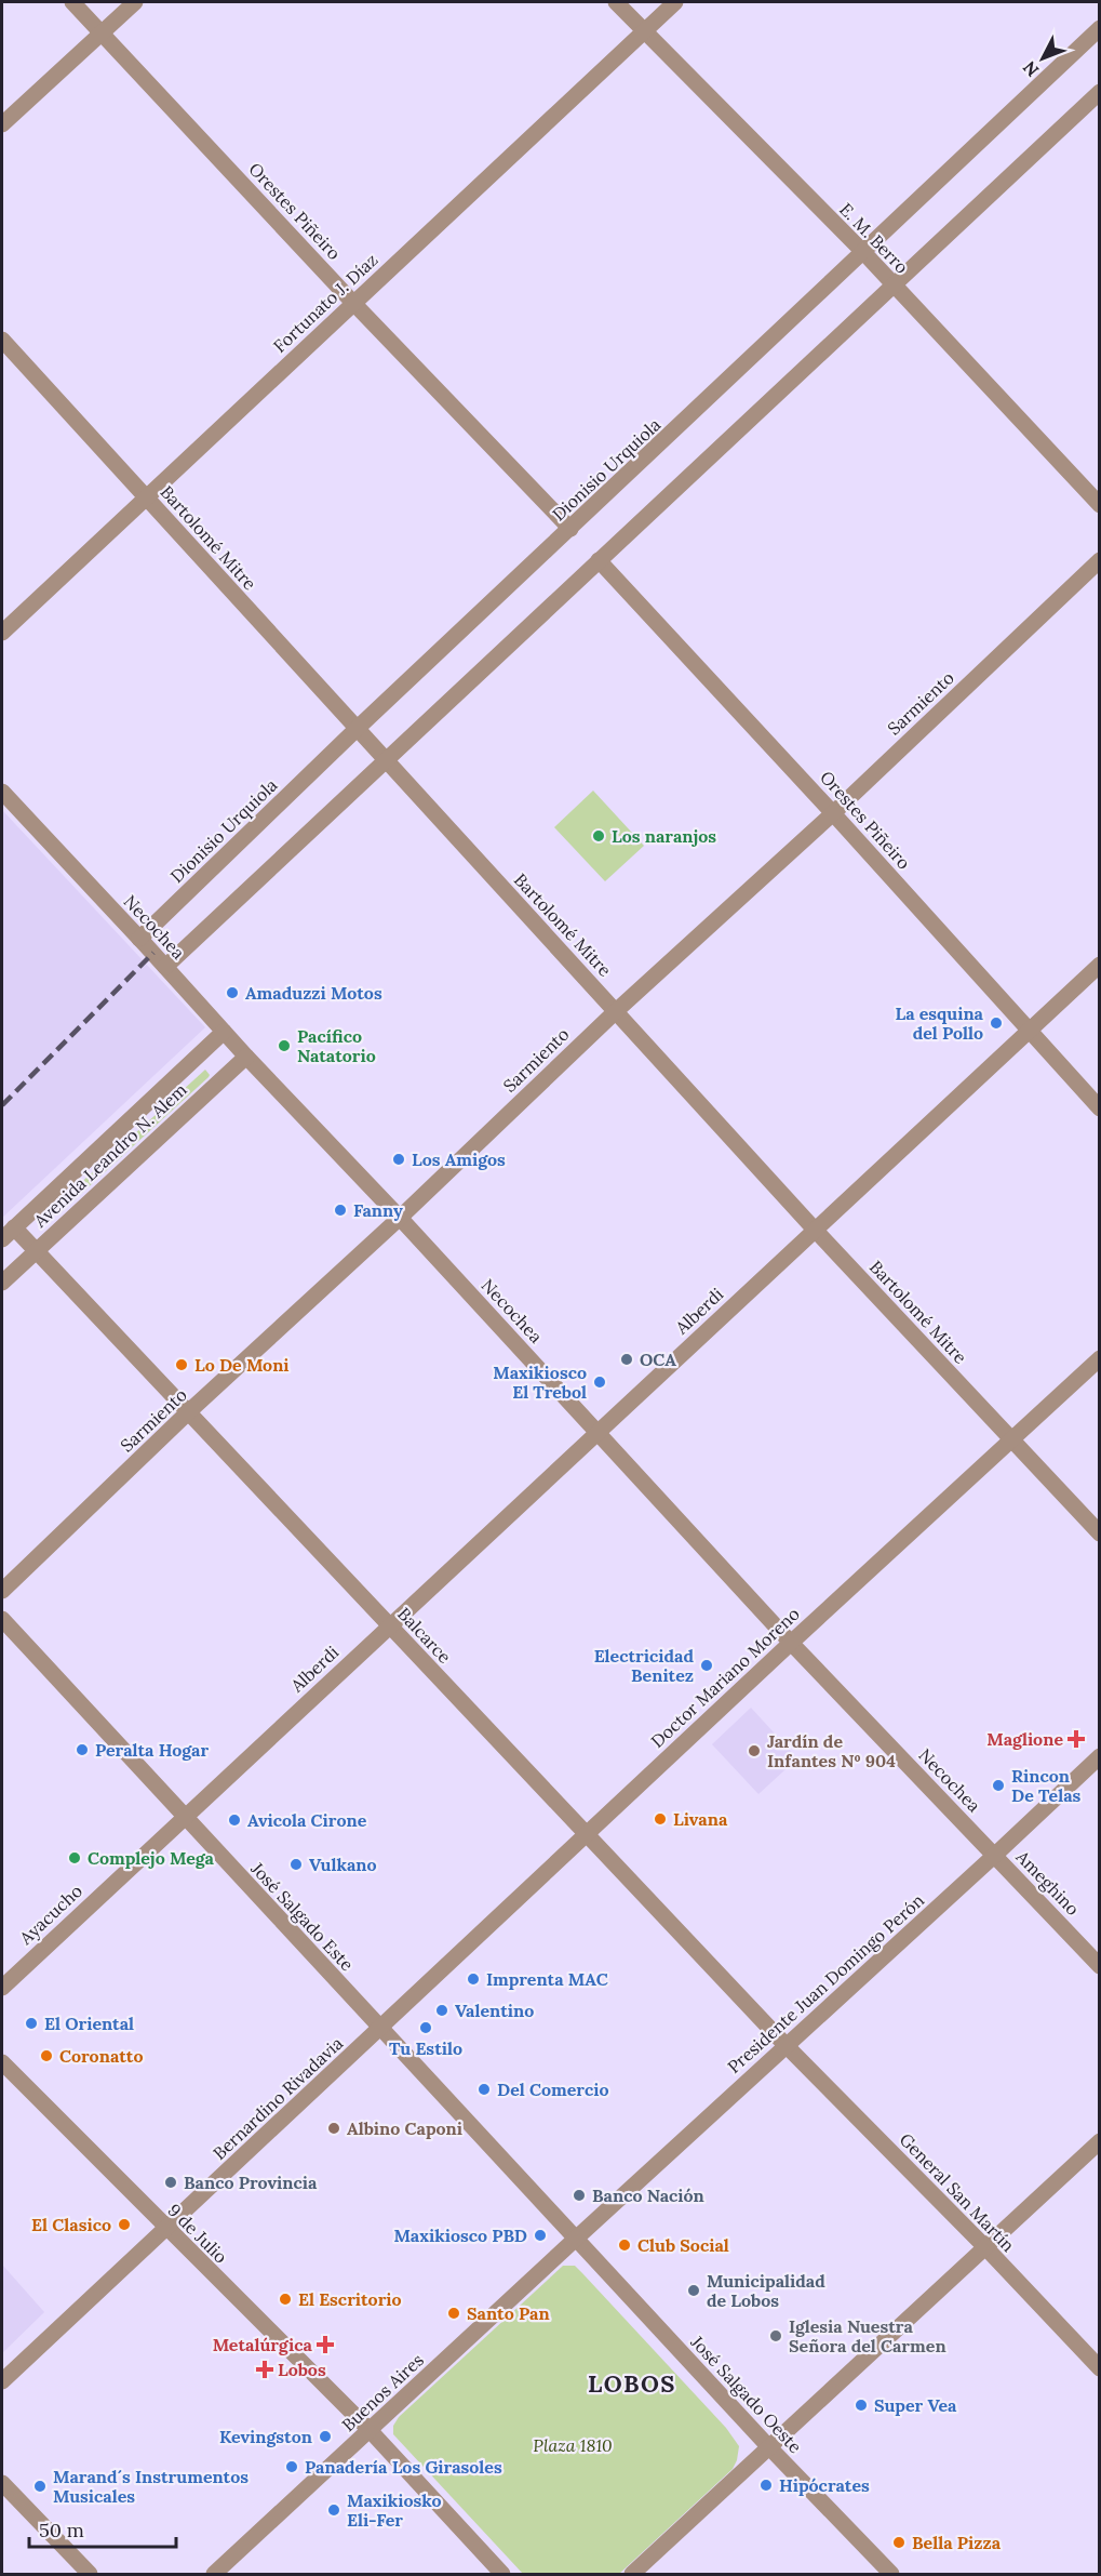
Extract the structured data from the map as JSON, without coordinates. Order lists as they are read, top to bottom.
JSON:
{
  "streets": {
    "street": [
      "Orestes Piñeiro",
      "E. M. Berro",
      "Fortunato J. Díaz",
      "Dionisio Urquiola",
      "Bartolomé Mitre",
      "Sarmiento",
      "Necochea",
      "Avenida Leandro N. Alem",
      "Alberdi",
      "Balcarce",
      "Doctor Mariano Moreno",
      "Ameghino",
      "Ayacucho",
      "José Salgado Este",
      "Presidente Juan Domingo Perón",
      "Bernardino Rivadavia",
      "General San Martín",
      "9 de Julio",
      "Buenos Aires",
      "José Salgado Oeste"
    ]
  },
  "crossings": [
    ["Orestes Piñeiro", "Fortunato J. Díaz"],
    ["Orestes Piñeiro", "Dionisio Urquiola"],
    ["Orestes Piñeiro", "Sarmiento"],
    ["Orestes Piñeiro", "Alberdi"],
    ["E. M. Berro", "Fortunato J. Díaz"],
    ["E. M. Berro", "Dionisio Urquiola"],
    ["Fortunato J. Díaz", "Bartolomé Mitre"],
    ["Dionisio Urquiola", "Bartolomé Mitre"],
    ["Dionisio Urquiola", "Necochea"],
    ["Bartolomé Mitre", "Sarmiento"],
    ["Bartolomé Mitre", "Alberdi"],
    ["Bartolomé Mitre", "Doctor Mariano Moreno"],
    ["Sarmiento", "Necochea"],
    ["Sarmiento", "Balcarce"],
    ["Necochea", "Avenida Leandro N. Alem"],
    ["Necochea", "Alberdi"],
    ["Necochea", "Doctor Mariano Moreno"],
    ["Necochea", "Ameghino"],
    ["Necochea", "Presidente Juan Domingo Perón"],
    ["Avenida Leandro N. Alem", "Balcarce"],
    ["Alberdi", "Balcarce"],
    ["Alberdi", "Ayacucho"],
    ["Alberdi", "José Salgado Este"],
    ["Balcarce", "Doctor Mariano Moreno"],
    ["Balcarce", "Presidente Juan Domingo Perón"],
    ["Balcarce", "General San Martín"],
    ["Doctor Mariano Moreno", "José Salgado Este"],
    ["Doctor Mariano Moreno", "Bernardino Rivadavia"],
    ["Ameghino", "Presidente Juan Domingo Perón"],
    ["Ayacucho", "José Salgado Este"],
    ["José Salgado Este", "Presidente Juan Domingo Perón"],
    ["José Salgado Este", "Bernardino Rivadavia"],
    ["José Salgado Este", "Buenos Aires"],
    ["José Salgado Este", "José Salgado Oeste"],
    ["Presidente Juan Domingo Perón", "General San Martín"],
    ["Presidente Juan Domingo Perón", "Buenos Aires"],
    ["Presidente Juan Domingo Perón", "José Salgado Oeste"],
    ["Bernardino Rivadavia", "9 de Julio"],
    ["9 de Julio", "Buenos Aires"],
    ["Buenos Aires", "José Salgado Oeste"]
  ],
  "districts": ["LOBOS"],
  "parks": ["Plaza 1810"],
  "places": {
    "other": [
      "Los naranjos",
      "Amaduzzi Motos",
      "La esquina del Pollo",
      "Pacífico Natatorio",
      "Los Amigos",
      "Fanny",
      "OCA",
      "Lo De Moni",
      "Maxikiosco El Trebol",
      "Electricidad Benitez",
      "Peralta Hogar",
      "Jardín de Infantes Nº 904",
      "Rincon De Telas",
      "Livana",
      "Avicola Cirone",
      "Complejo Mega",
      "Vulkano",
      "Imprenta MAC",
      "Valentino",
      "El Oriental",
      "Tu Estilo",
      "Coronatto",
      "Del Comercio",
      "Albino Caponi",
      "Banco Provincia",
      "Banco Nación",
      "El Clasico",
      "Maxikiosco PBD",
      "Club Social",
      "Municipalidad de Lobos",
      "El Escritorio",
      "Santo Pan",
      "Iglesia Nuestra Señora del Carmen",
      "Super Vea",
      "Kevingston",
      "Panadería Los Girasoles",
      "Hipócrates",
      "Marand´s Instrumentos Musicales",
      "Maxikiosko Eli-Fer",
      "Bella Pizza"
    ],
    "health": ["Maglione", "Metalúrgica", "Lobos"]
  },
  "scale_bar": "50 m",
  "north": "bottom left"
}
